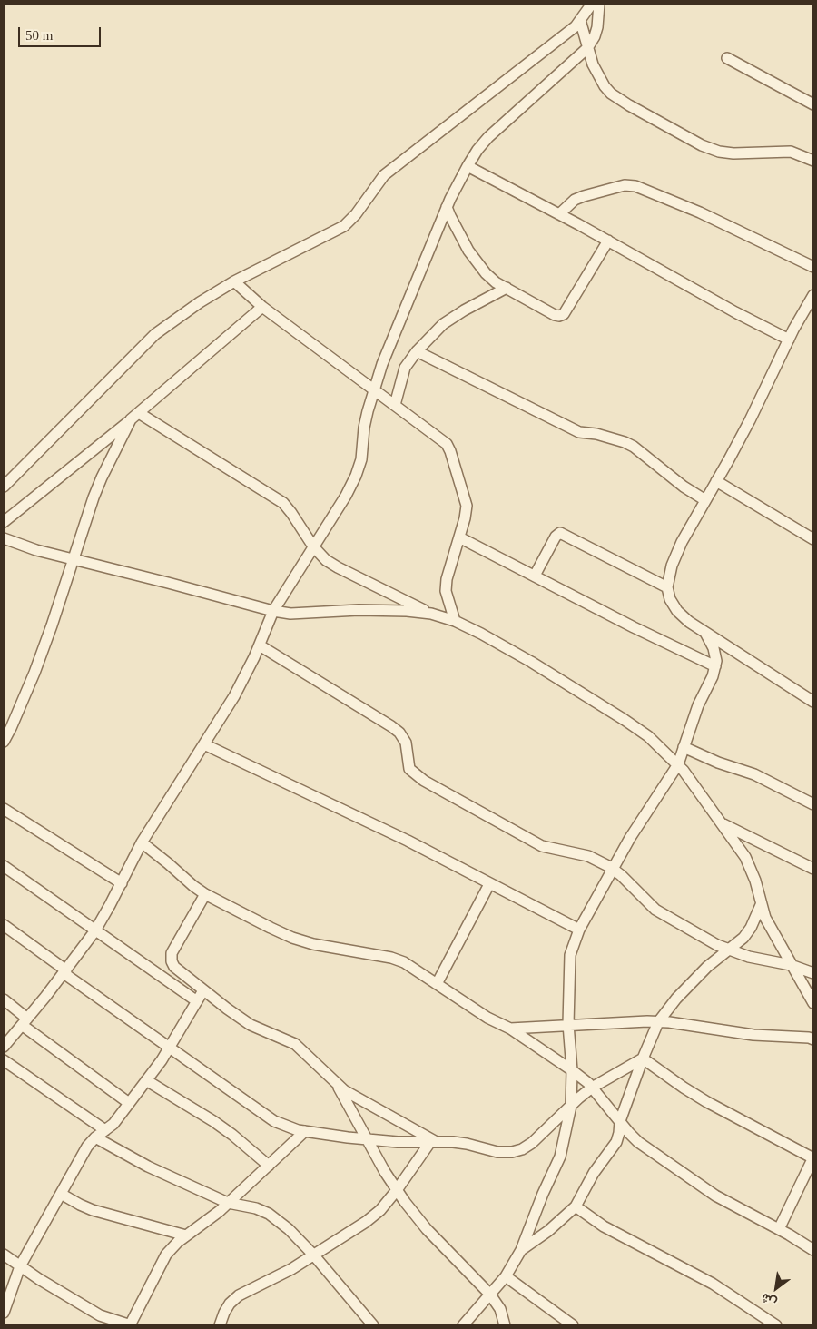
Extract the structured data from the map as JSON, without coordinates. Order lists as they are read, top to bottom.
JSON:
{
  "scale_bar": "50 m",
  "north": "bottom left"
}
